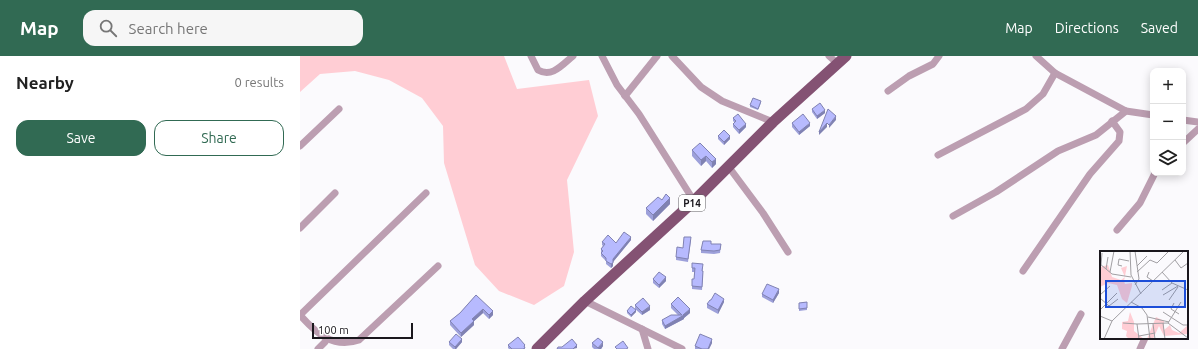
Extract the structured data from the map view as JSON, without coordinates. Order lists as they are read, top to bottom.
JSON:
{
  "streets": {
    "main road": ["P14"]
  },
  "scale_bar": "100 m",
  "page": {
    "header": "Map",
    "search": "Search here",
    "nav": ["Map", "Directions", "Saved"],
    "heading": ["Nearby", "0 results"],
    "map_buttons": ["+", "−"],
    "buttons": ["Save", "Share"],
    "scale": "100 m"
  }
}
